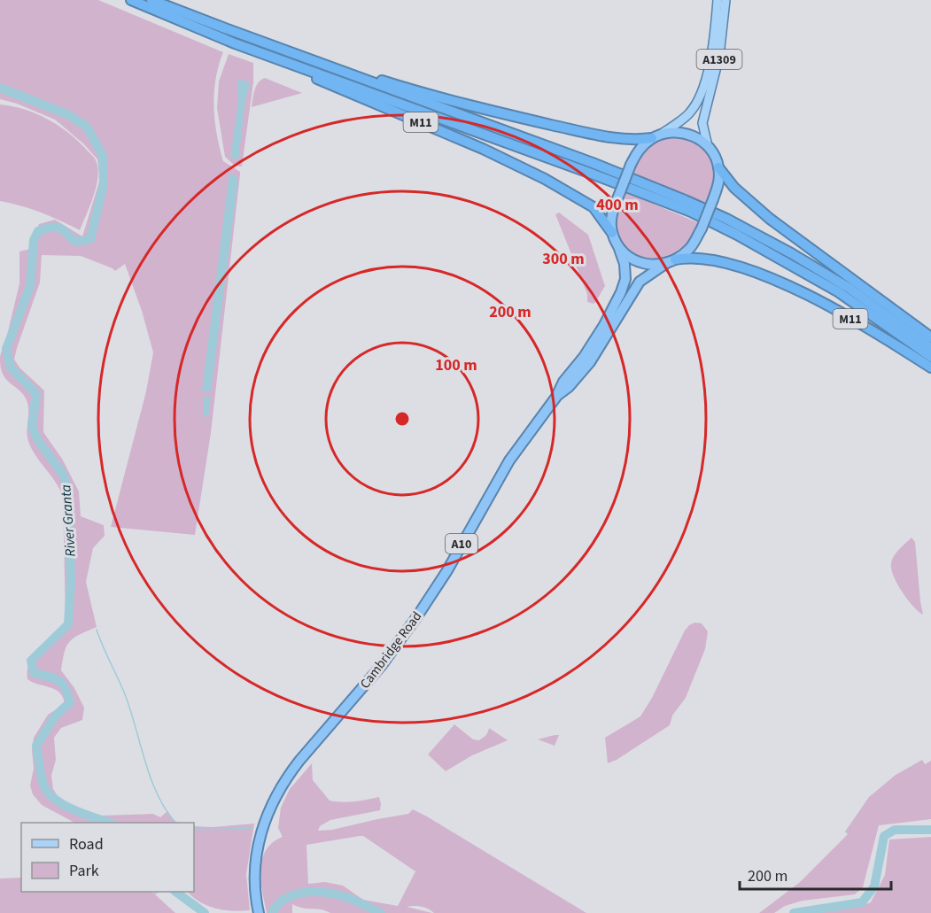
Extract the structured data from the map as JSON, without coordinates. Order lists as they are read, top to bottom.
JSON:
{
  "streets": {
    "highway": ["M11", "A10", "Cambridge Road"],
    "main road": ["A1309"]
  },
  "crossings": [
    ["A1309", "M11"],
    ["A1309", "Cambridge Road"],
    ["M11", "Cambridge Road"]
  ],
  "water": ["River Granta"],
  "legend": ["Road", "Park"],
  "scale_bar": "200 m",
  "rings": [
    "400 m",
    "300 m",
    "200 m",
    "100 m"
  ]
}
